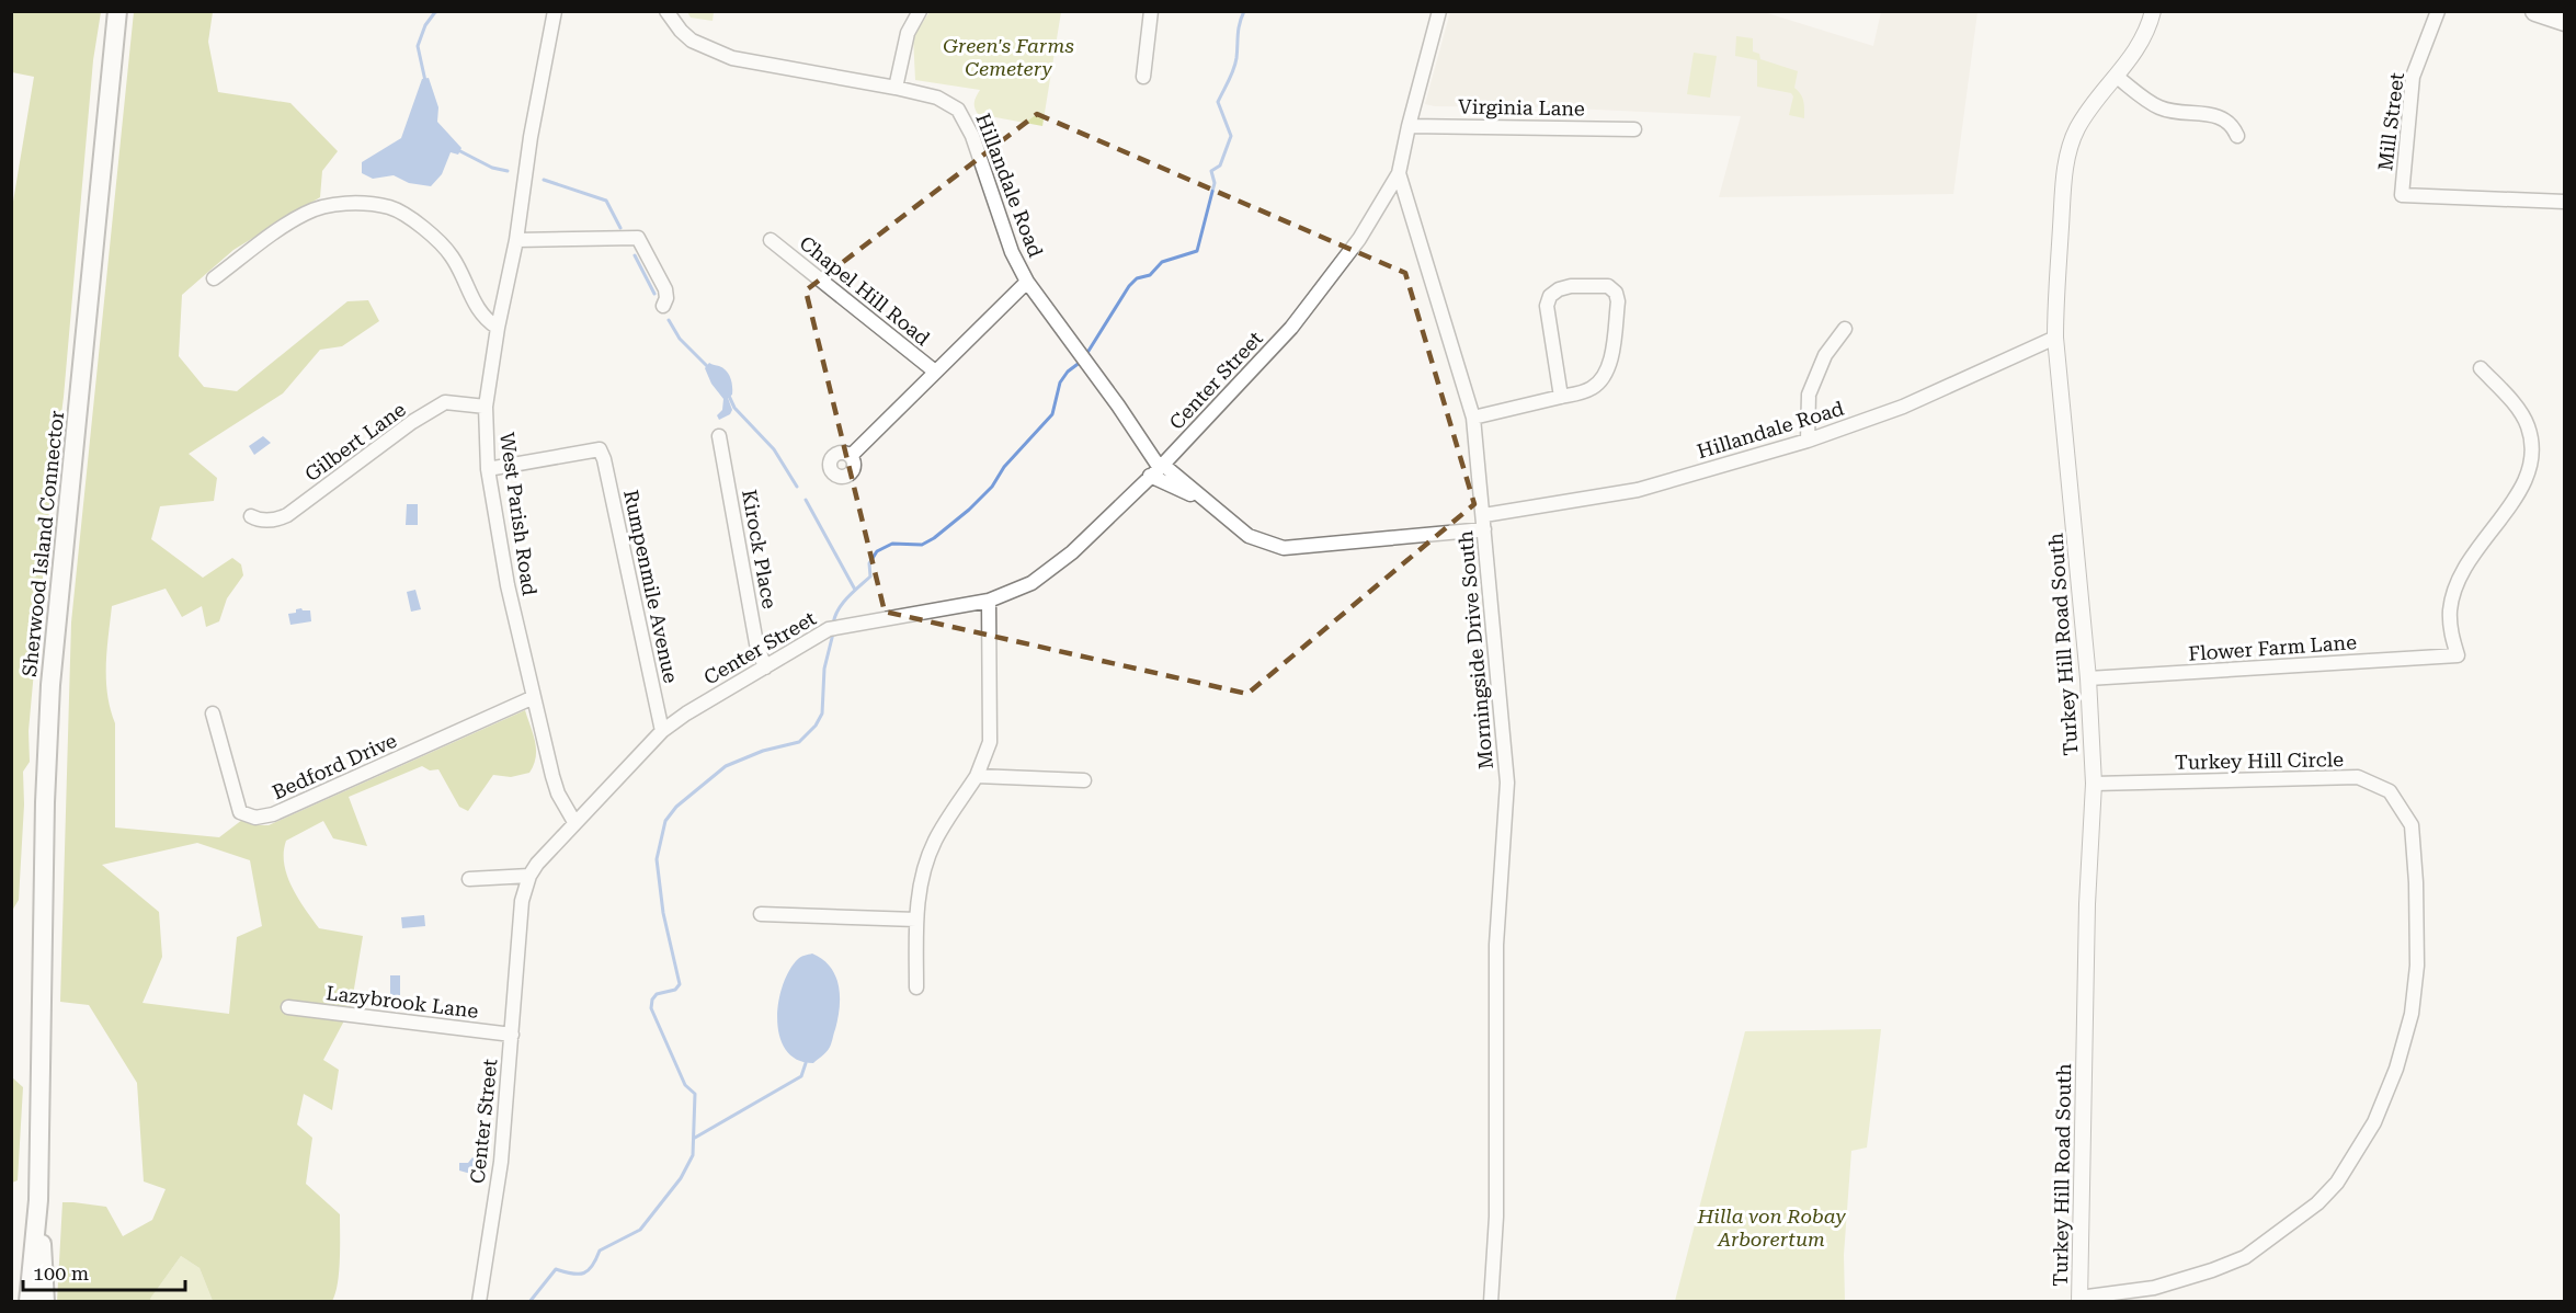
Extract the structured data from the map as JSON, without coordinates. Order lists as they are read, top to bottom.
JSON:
{
  "streets": {
    "main road": ["Sherwood Island Connector"],
    "street": [
      "Virginia Lane",
      "Mill Street",
      "Hillandale Road",
      "Chapel Hill Road",
      "Center Street",
      "Gilbert Lane",
      "West Parish Road",
      "Kirock Place",
      "Rumpenmile Avenue",
      "Turkey Hill Road South",
      "Flower Farm Lane",
      "Morningside Drive South",
      "Turkey Hill Circle",
      "Bedford Drive",
      "Lazybrook Lane"
    ]
  },
  "crossings": [
    ["Virginia Lane", "Morningside Drive South"],
    ["Hillandale Road", "Chapel Hill Road"],
    ["Hillandale Road", "Center Street"],
    ["Hillandale Road", "Turkey Hill Road South"],
    ["Hillandale Road", "Morningside Drive South"],
    ["Center Street", "West Parish Road"],
    ["Center Street", "Kirock Place"],
    ["Center Street", "Rumpenmile Avenue"],
    ["Center Street", "Morningside Drive South"],
    ["Center Street", "Lazybrook Lane"],
    ["Gilbert Lane", "West Parish Road"],
    ["West Parish Road", "Rumpenmile Avenue"],
    ["West Parish Road", "Bedford Drive"],
    ["Turkey Hill Road South", "Flower Farm Lane"],
    ["Turkey Hill Road South", "Turkey Hill Circle"]
  ],
  "parks": ["Green's Farms Cemetery", "Hilla von Robay Arborertum"],
  "scale_bar": "100 m"
}
